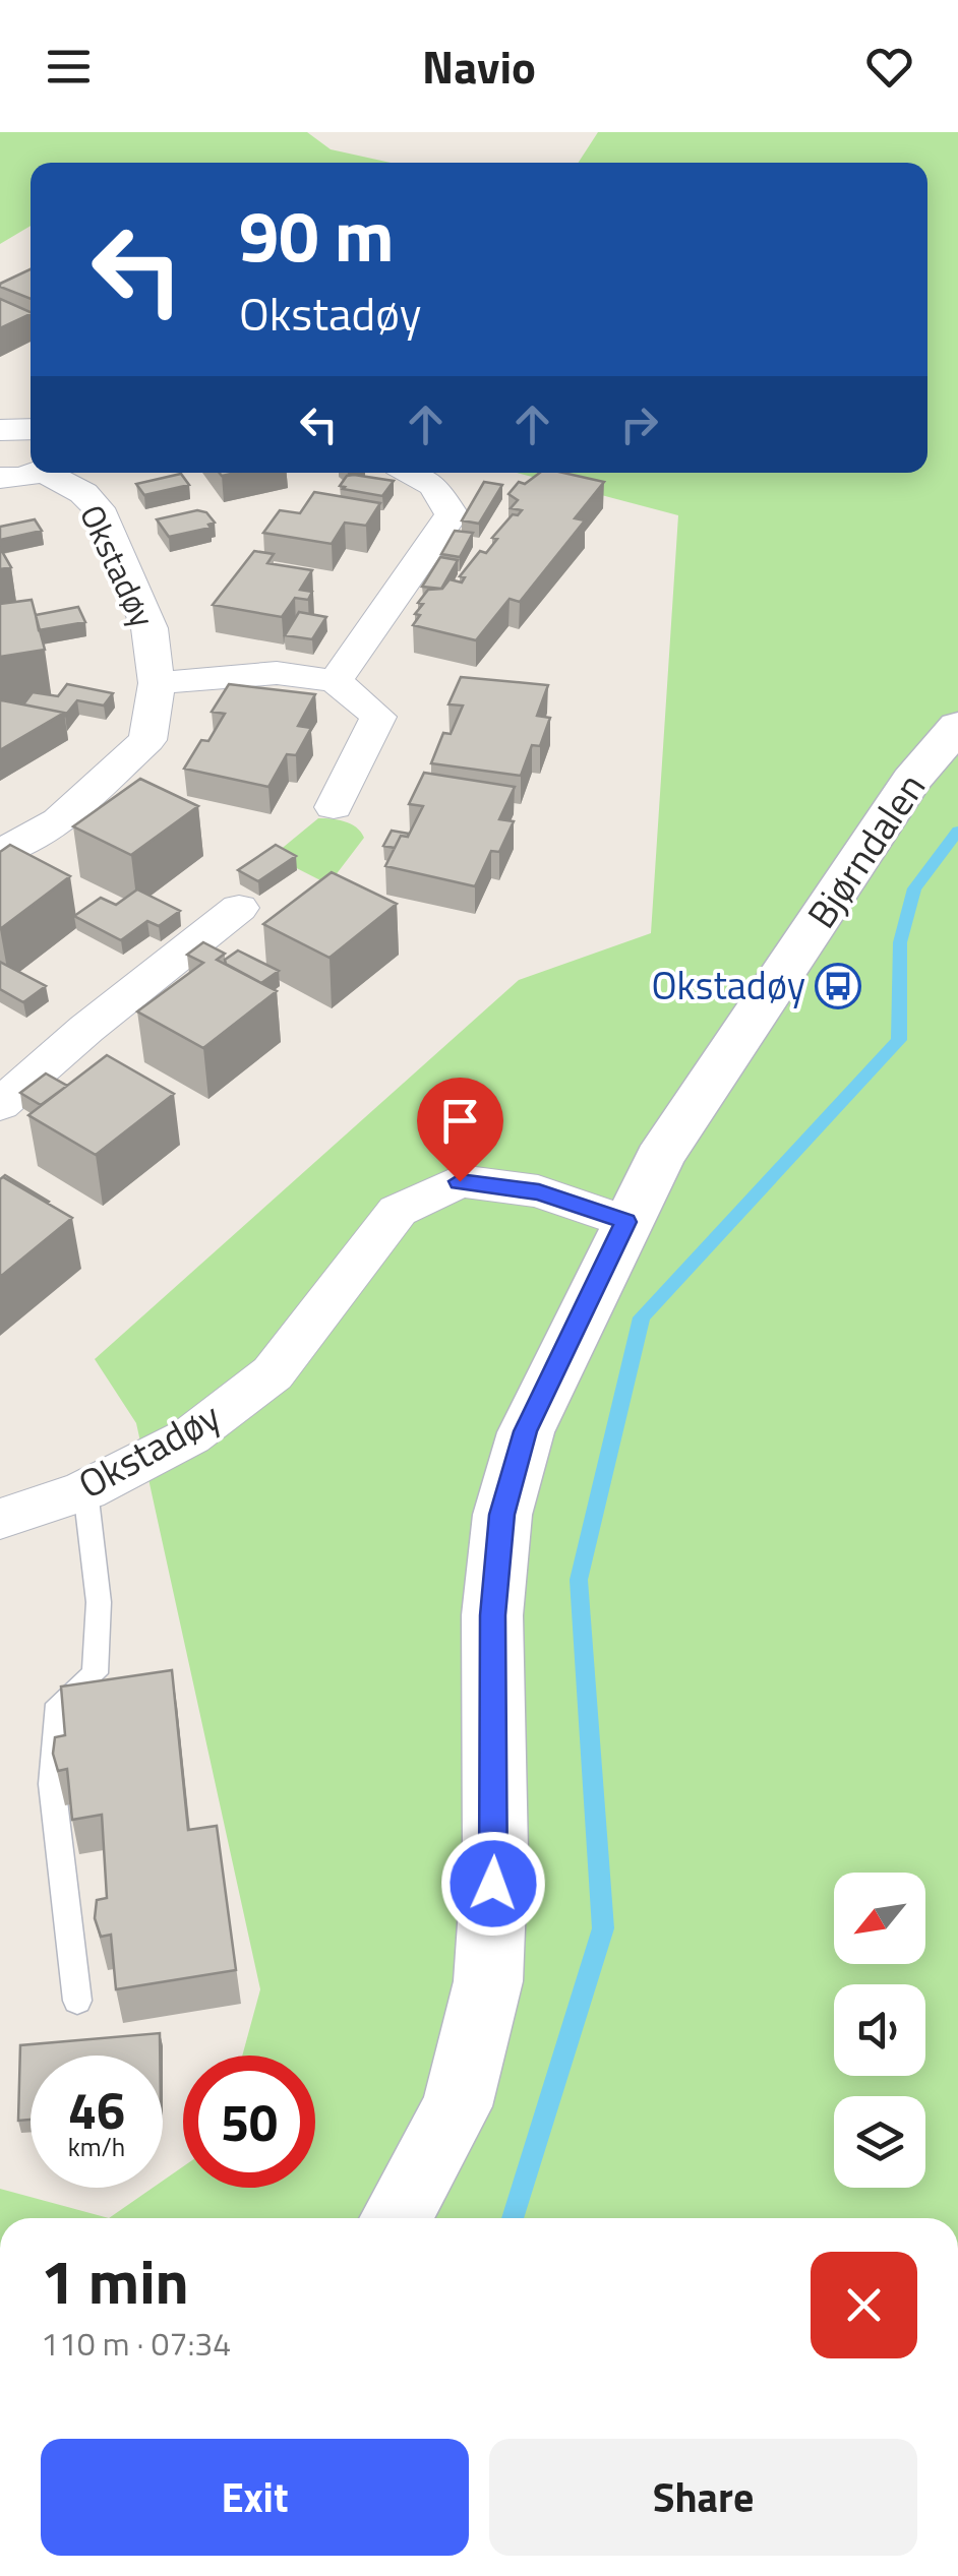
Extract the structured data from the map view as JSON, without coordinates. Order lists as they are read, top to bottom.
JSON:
{
  "streets": {
    "main road": ["Bjørndalen"],
    "street": ["Okstadøy"]
  },
  "crossings": [
    ["Okstadøy", "Bjørndalen"]
  ],
  "places": {
    "bus stop": ["Okstadøy"]
  },
  "north": "bottom left",
  "page": {
    "header": "Navio",
    "turn": ["90 m", "Okstadøy"],
    "speed": "46 km/h",
    "limit": "50",
    "heading": ["1 min", "110 m · 07:34"],
    "buttons": ["Exit", "Share"]
  }
}
